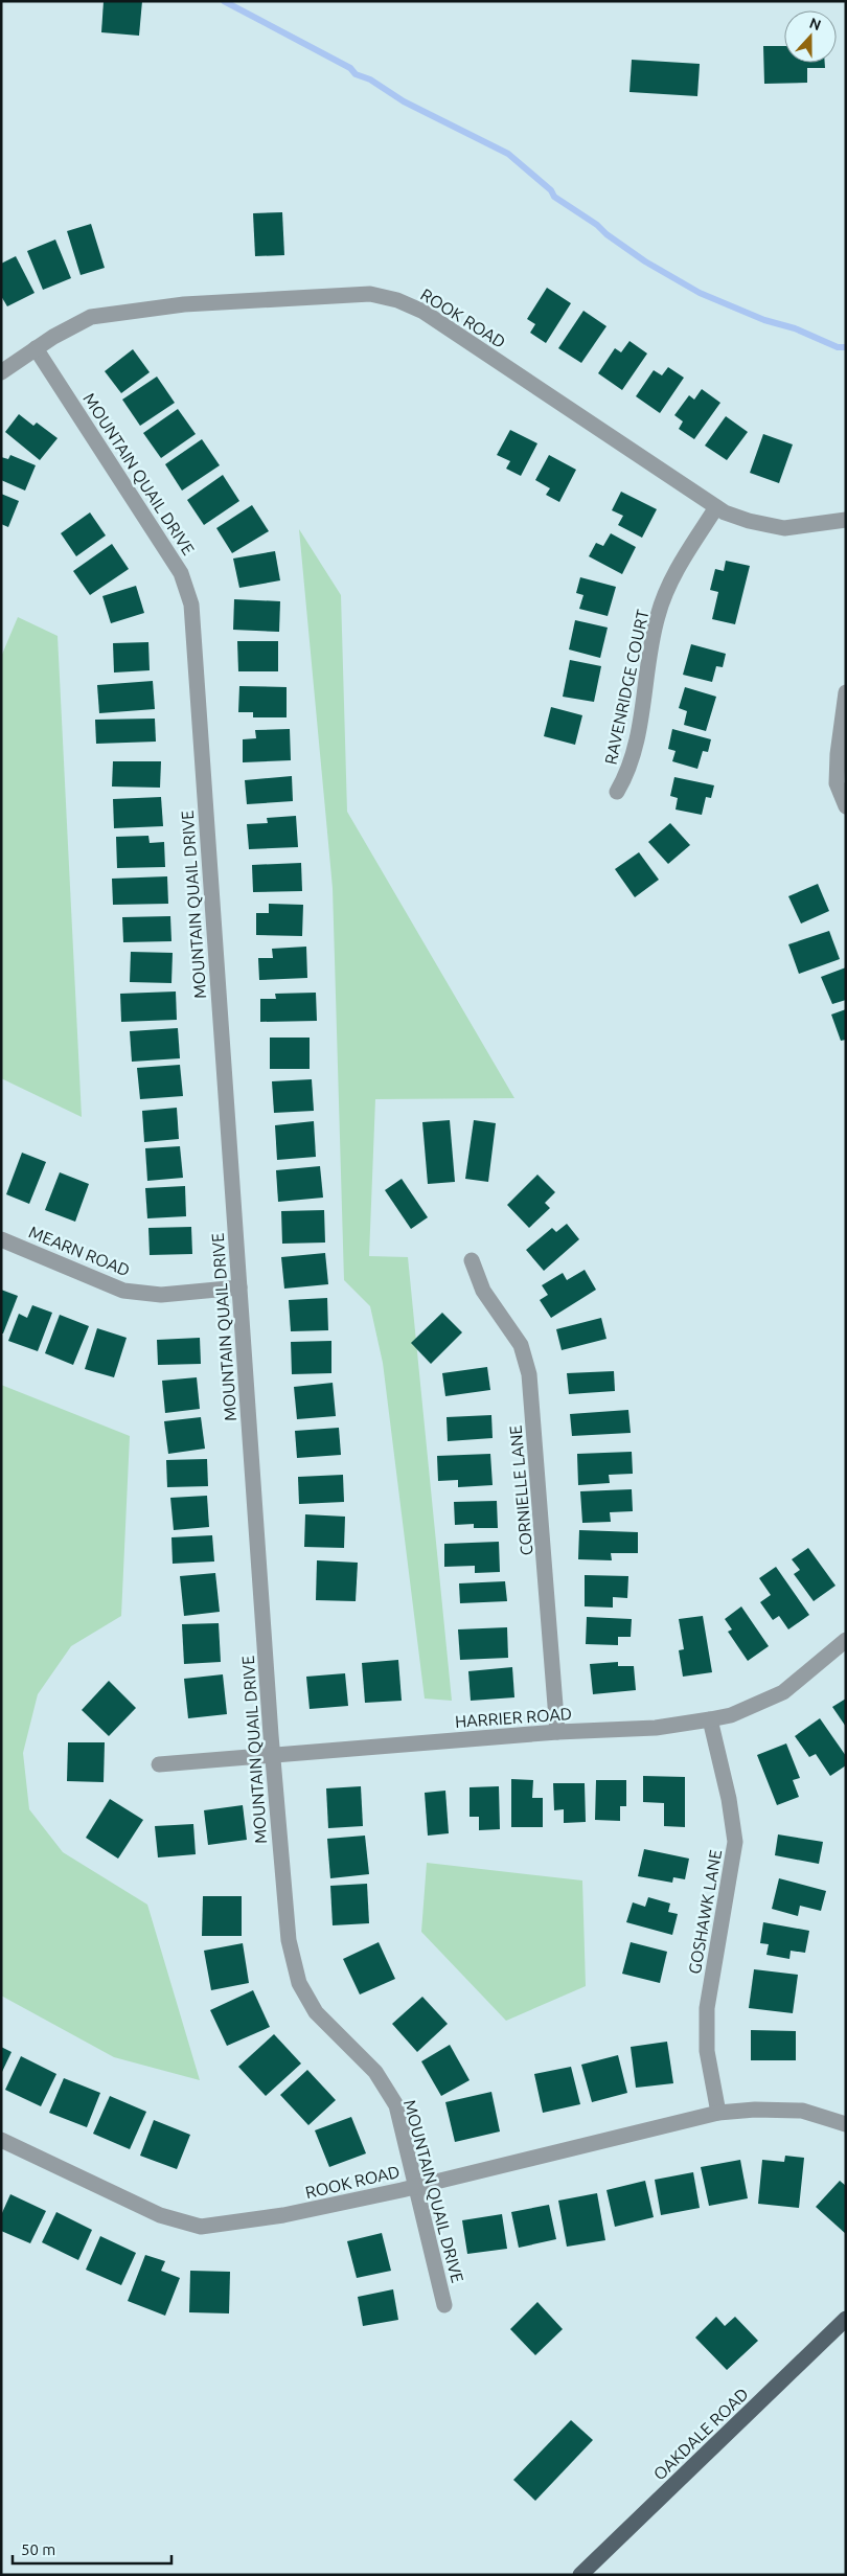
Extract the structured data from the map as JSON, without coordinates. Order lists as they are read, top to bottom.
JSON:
{
  "streets": {
    "main road": ["OAKDALE ROAD"],
    "street": [
      "ROOK ROAD",
      "MOUNTAIN QUAIL DRIVE",
      "RAVENRIDGE COURT",
      "MEARN ROAD",
      "CORNIELLE LANE",
      "HARRIER ROAD",
      "GOSHAWK LANE"
    ]
  },
  "crossings": [
    ["ROOK ROAD", "MOUNTAIN QUAIL DRIVE"],
    ["ROOK ROAD", "RAVENRIDGE COURT"],
    ["ROOK ROAD", "GOSHAWK LANE"],
    ["MOUNTAIN QUAIL DRIVE", "MEARN ROAD"],
    ["MOUNTAIN QUAIL DRIVE", "HARRIER ROAD"],
    ["CORNIELLE LANE", "HARRIER ROAD"],
    ["HARRIER ROAD", "GOSHAWK LANE"]
  ],
  "scale_bar": "50 m",
  "north": "top"
}
